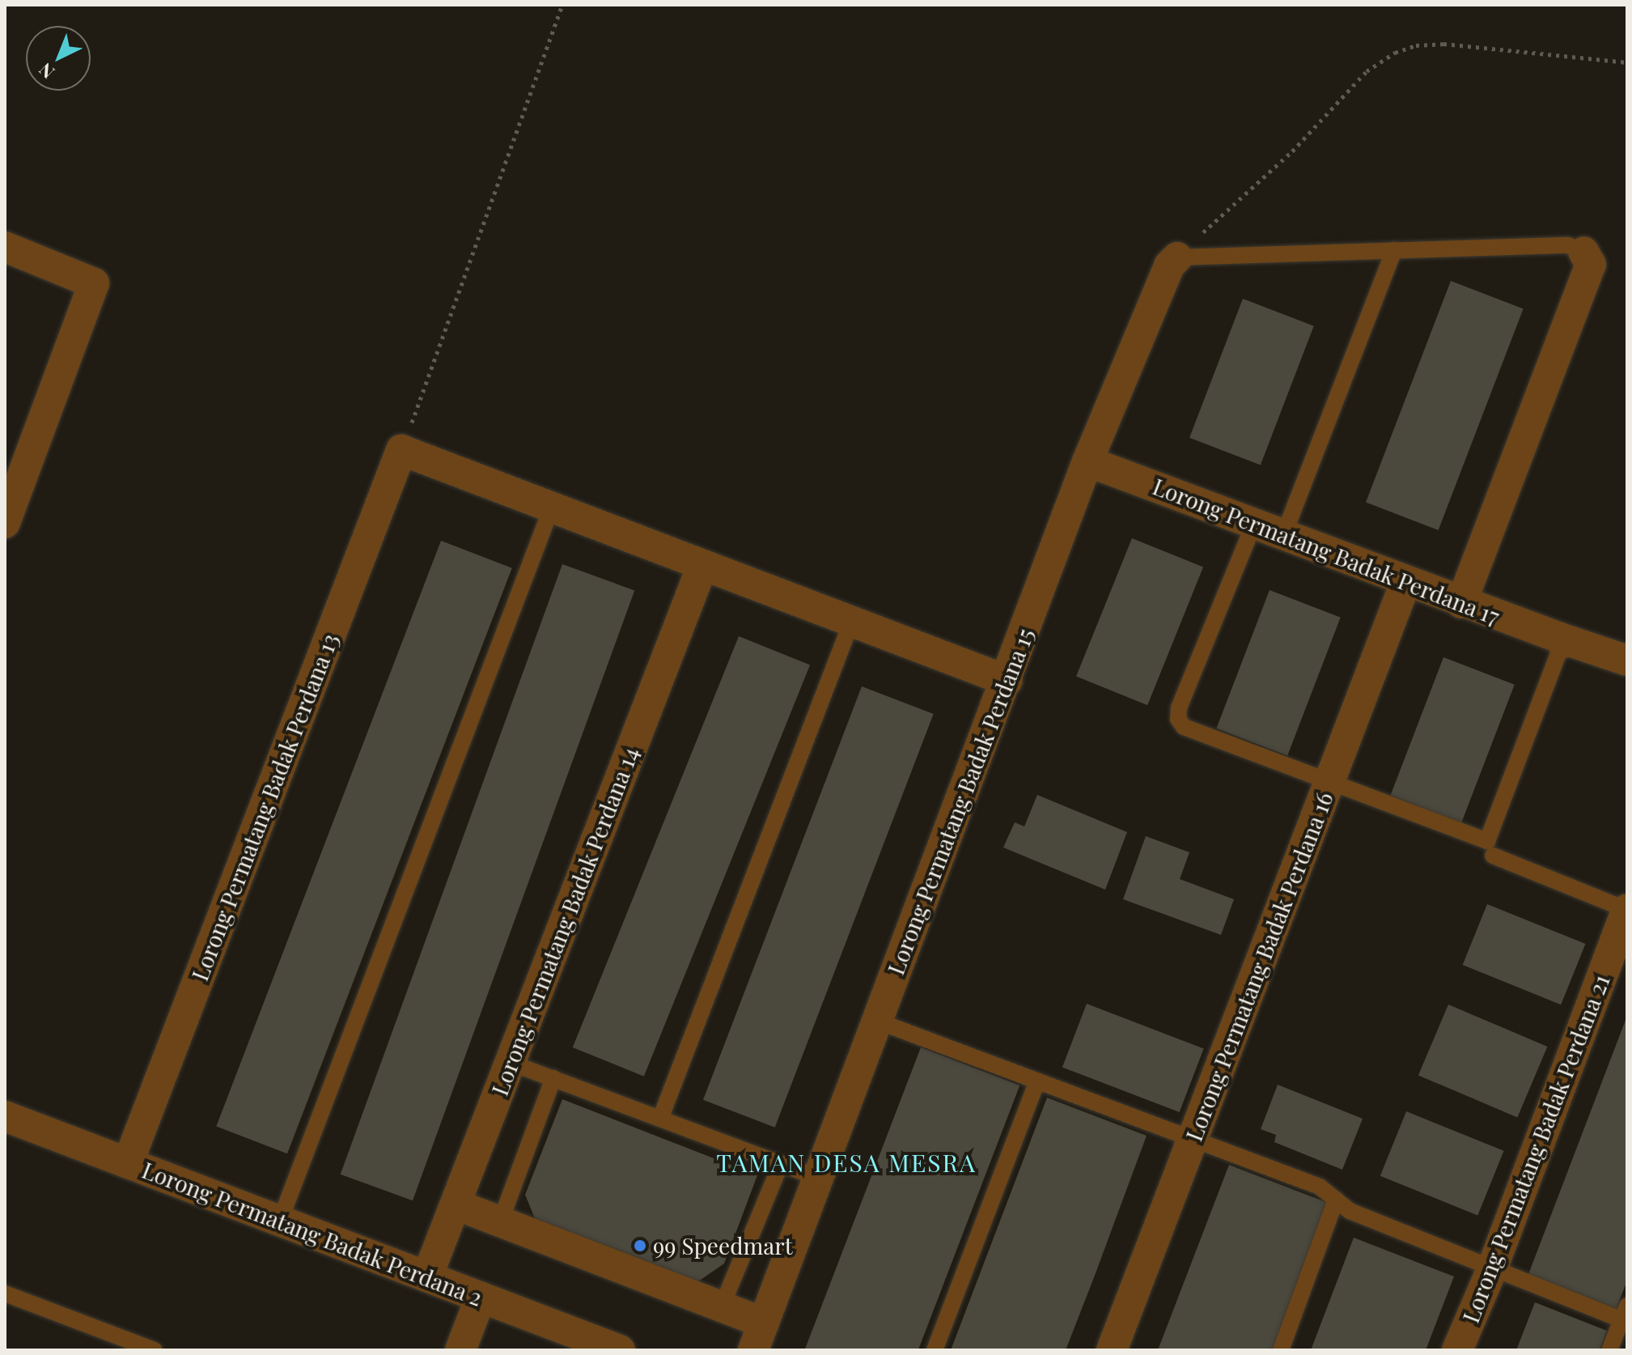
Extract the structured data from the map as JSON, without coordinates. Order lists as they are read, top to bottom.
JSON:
{
  "streets": {
    "street": [
      "Lorong Permatang Badak Perdana 17",
      "Lorong Permatang Badak Perdana 15",
      "Lorong Permatang Badak Perdana 13",
      "Lorong Permatang Badak Perdana 14",
      "Lorong Permatang Badak Perdana 16",
      "Lorong Permatang Badak Perdana 21",
      "Lorong Permatang Badak Perdana 2"
    ]
  },
  "crossings": [
    ["Lorong Permatang Badak Perdana 17", "Lorong Permatang Badak Perdana 15"],
    ["Lorong Permatang Badak Perdana 17", "Lorong Permatang Badak Perdana 16"],
    ["Lorong Permatang Badak Perdana 13", "Lorong Permatang Badak Perdana 2"],
    ["Lorong Permatang Badak Perdana 14", "Lorong Permatang Badak Perdana 2"]
  ],
  "districts": ["TAMAN DESA MESRA"],
  "places": ["99 Speedmart"],
  "north": "bottom left"
}
